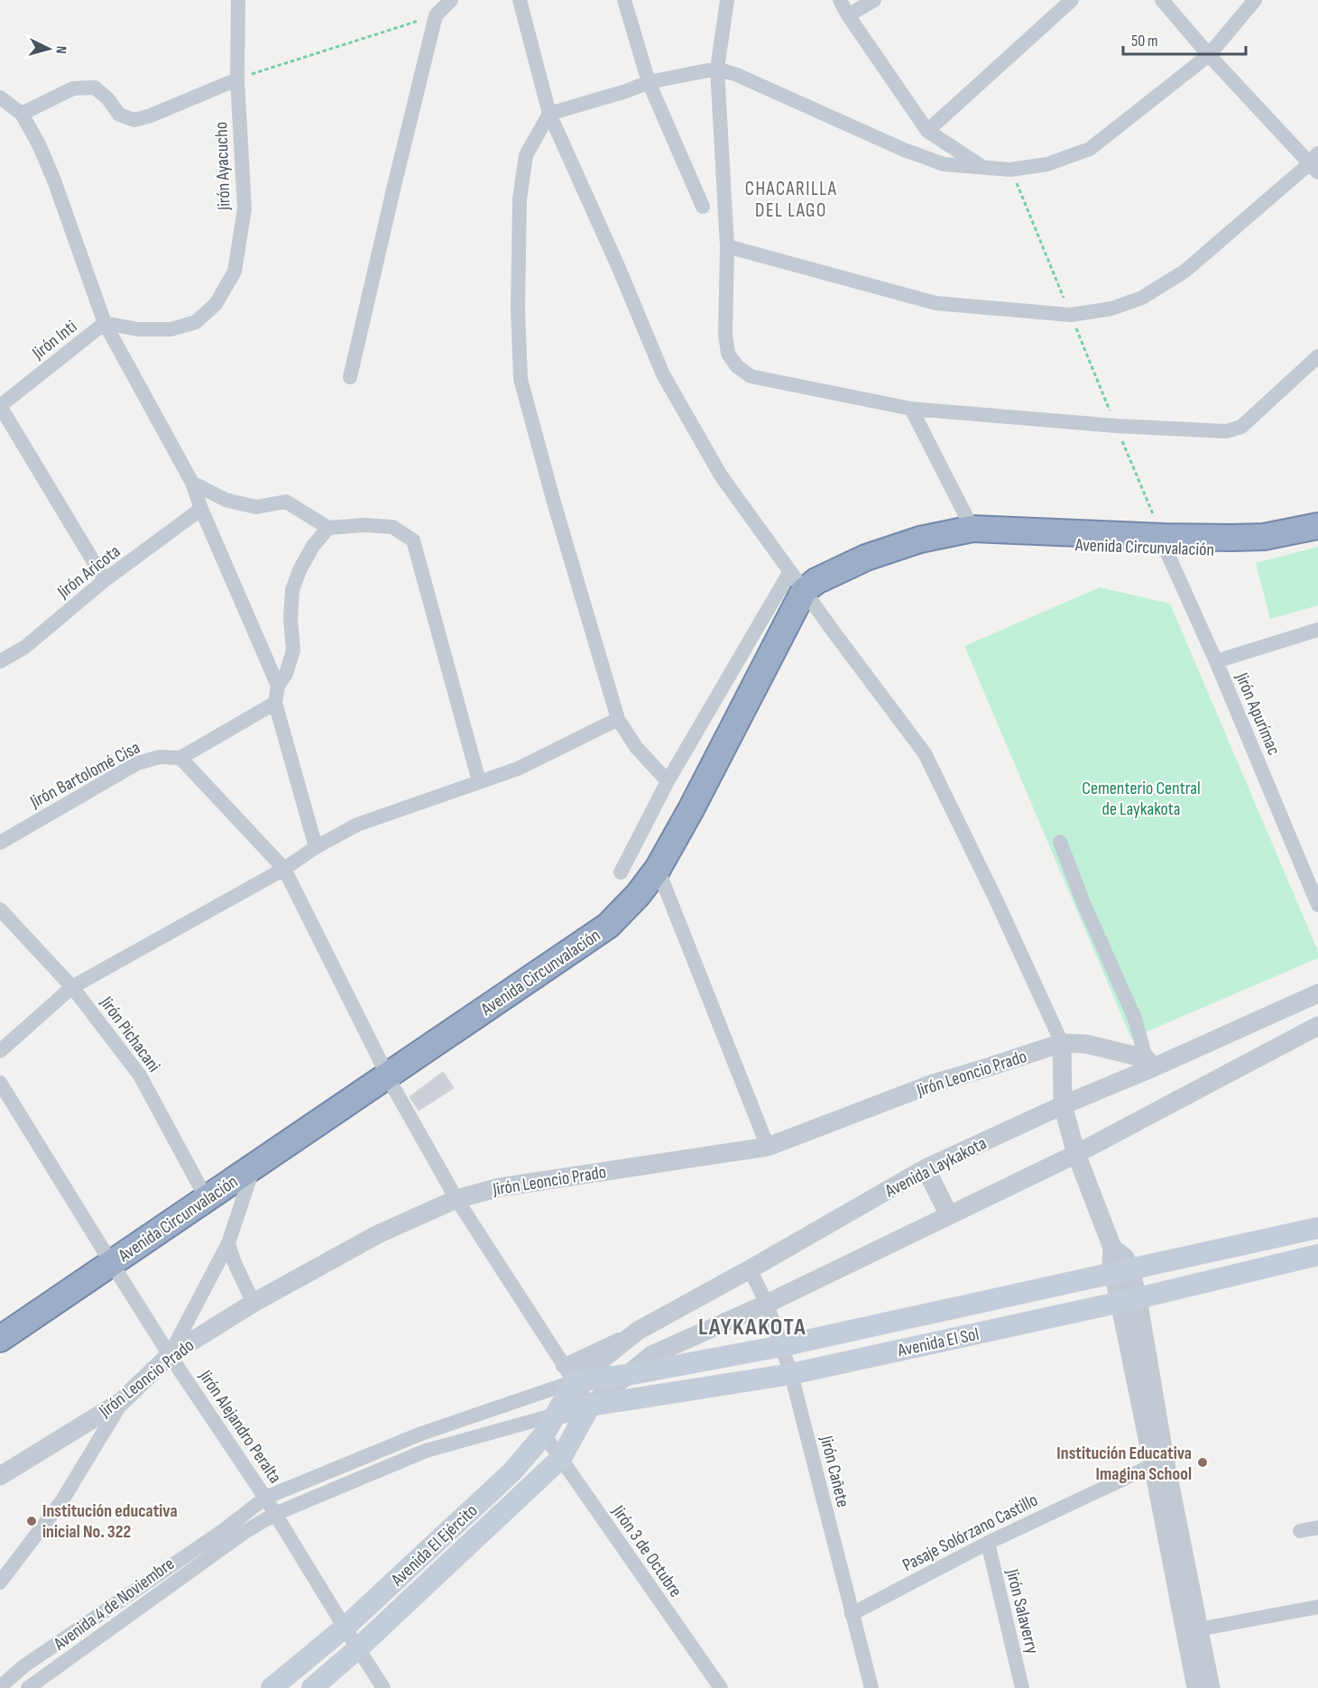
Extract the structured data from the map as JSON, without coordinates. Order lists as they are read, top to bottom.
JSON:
{
  "streets": {
    "highway": ["Avenida Circunvalación"],
    "main road": ["Avenida El Sol", "Avenida El Ejército"],
    "street": [
      "Jirón Ayacucho",
      "Jirón Inti",
      "Jirón Aricota",
      "Jirón Apurímac",
      "Jirón Bartolomé Cisa",
      "Jirón Pichacani",
      "Jirón Leoncio Prado",
      "Avenida Laykakota",
      "Jirón Alejandro Peralta",
      "Jirón Cañete",
      "Pasaje Solórzano Castillo",
      "Jirón 3 de Octubre",
      "Avenida 4 de Noviembre",
      "Jirón Salaverry"
    ]
  },
  "crossings": [
    ["Jirón Ayacucho", "Jirón Inti"],
    ["Avenida Circunvalación", "Jirón Apurímac"],
    ["Avenida Circunvalación", "Jirón Pichacani"],
    ["Avenida Circunvalación", "Jirón Alejandro Peralta"],
    ["Jirón Leoncio Prado", "Avenida Laykakota"],
    ["Jirón Leoncio Prado", "Jirón Alejandro Peralta"],
    ["Avenida Laykakota", "Avenida El Sol"],
    ["Avenida Laykakota", "Jirón Cañete"],
    ["Avenida Laykakota", "Avenida El Ejército"],
    ["Avenida El Sol", "Jirón Cañete"],
    ["Avenida El Sol", "Avenida El Ejército"],
    ["Avenida El Sol", "Avenida 4 de Noviembre"],
    ["Jirón Alejandro Peralta", "Avenida El Ejército"],
    ["Jirón Alejandro Peralta", "Avenida 4 de Noviembre"],
    ["Jirón Cañete", "Pasaje Solórzano Castillo"],
    ["Pasaje Solórzano Castillo", "Jirón Salaverry"],
    ["Avenida El Ejército", "Jirón 3 de Octubre"],
    ["Avenida El Ejército", "Avenida 4 de Noviembre"]
  ],
  "districts": ["CHACARILLA DEL LAGO", "LAYKAKOTA"],
  "parks": ["Cementerio Central de Laykakota"],
  "places": ["Institución Educativa Imagina School", "Institución educativa inicial No. 322"],
  "scale_bar": "50 m",
  "north": "right"
}
